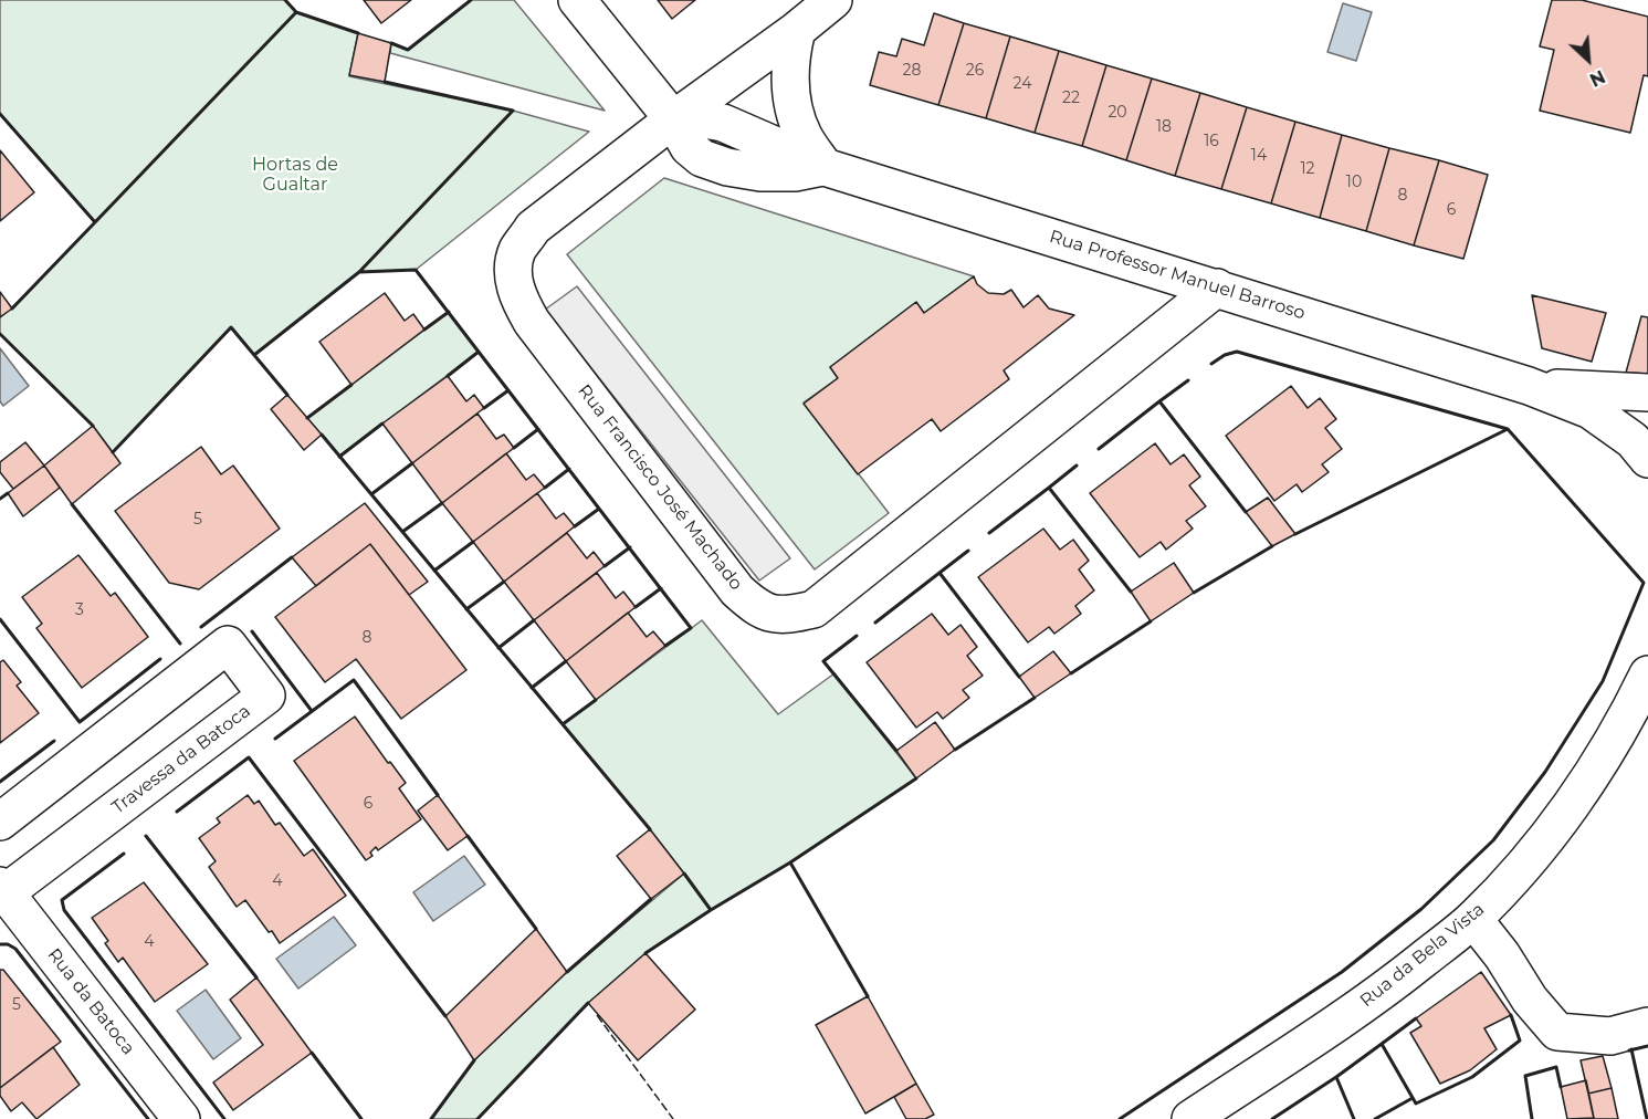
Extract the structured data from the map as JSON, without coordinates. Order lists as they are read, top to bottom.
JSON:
{
  "streets": {
    "street": [
      "Rua Professor Manuel Barroso",
      "Rua Francisco José Machado",
      "Travessa da Batoca",
      "Rua da Bela Vista",
      "Rua da Batoca"
    ]
  },
  "crossings": [
    ["Rua Professor Manuel Barroso", "Rua Francisco José Machado"],
    ["Travessa da Batoca", "Rua da Batoca"]
  ],
  "parks": ["Hortas de Gualtar"],
  "house_numbers": [
    "28",
    "26",
    "24",
    "22",
    "20",
    "18",
    "16",
    "14",
    "12",
    "10",
    "8",
    "6",
    "5",
    "3",
    "8",
    "6",
    "4",
    "4",
    "5"
  ],
  "north": "bottom right"
}
